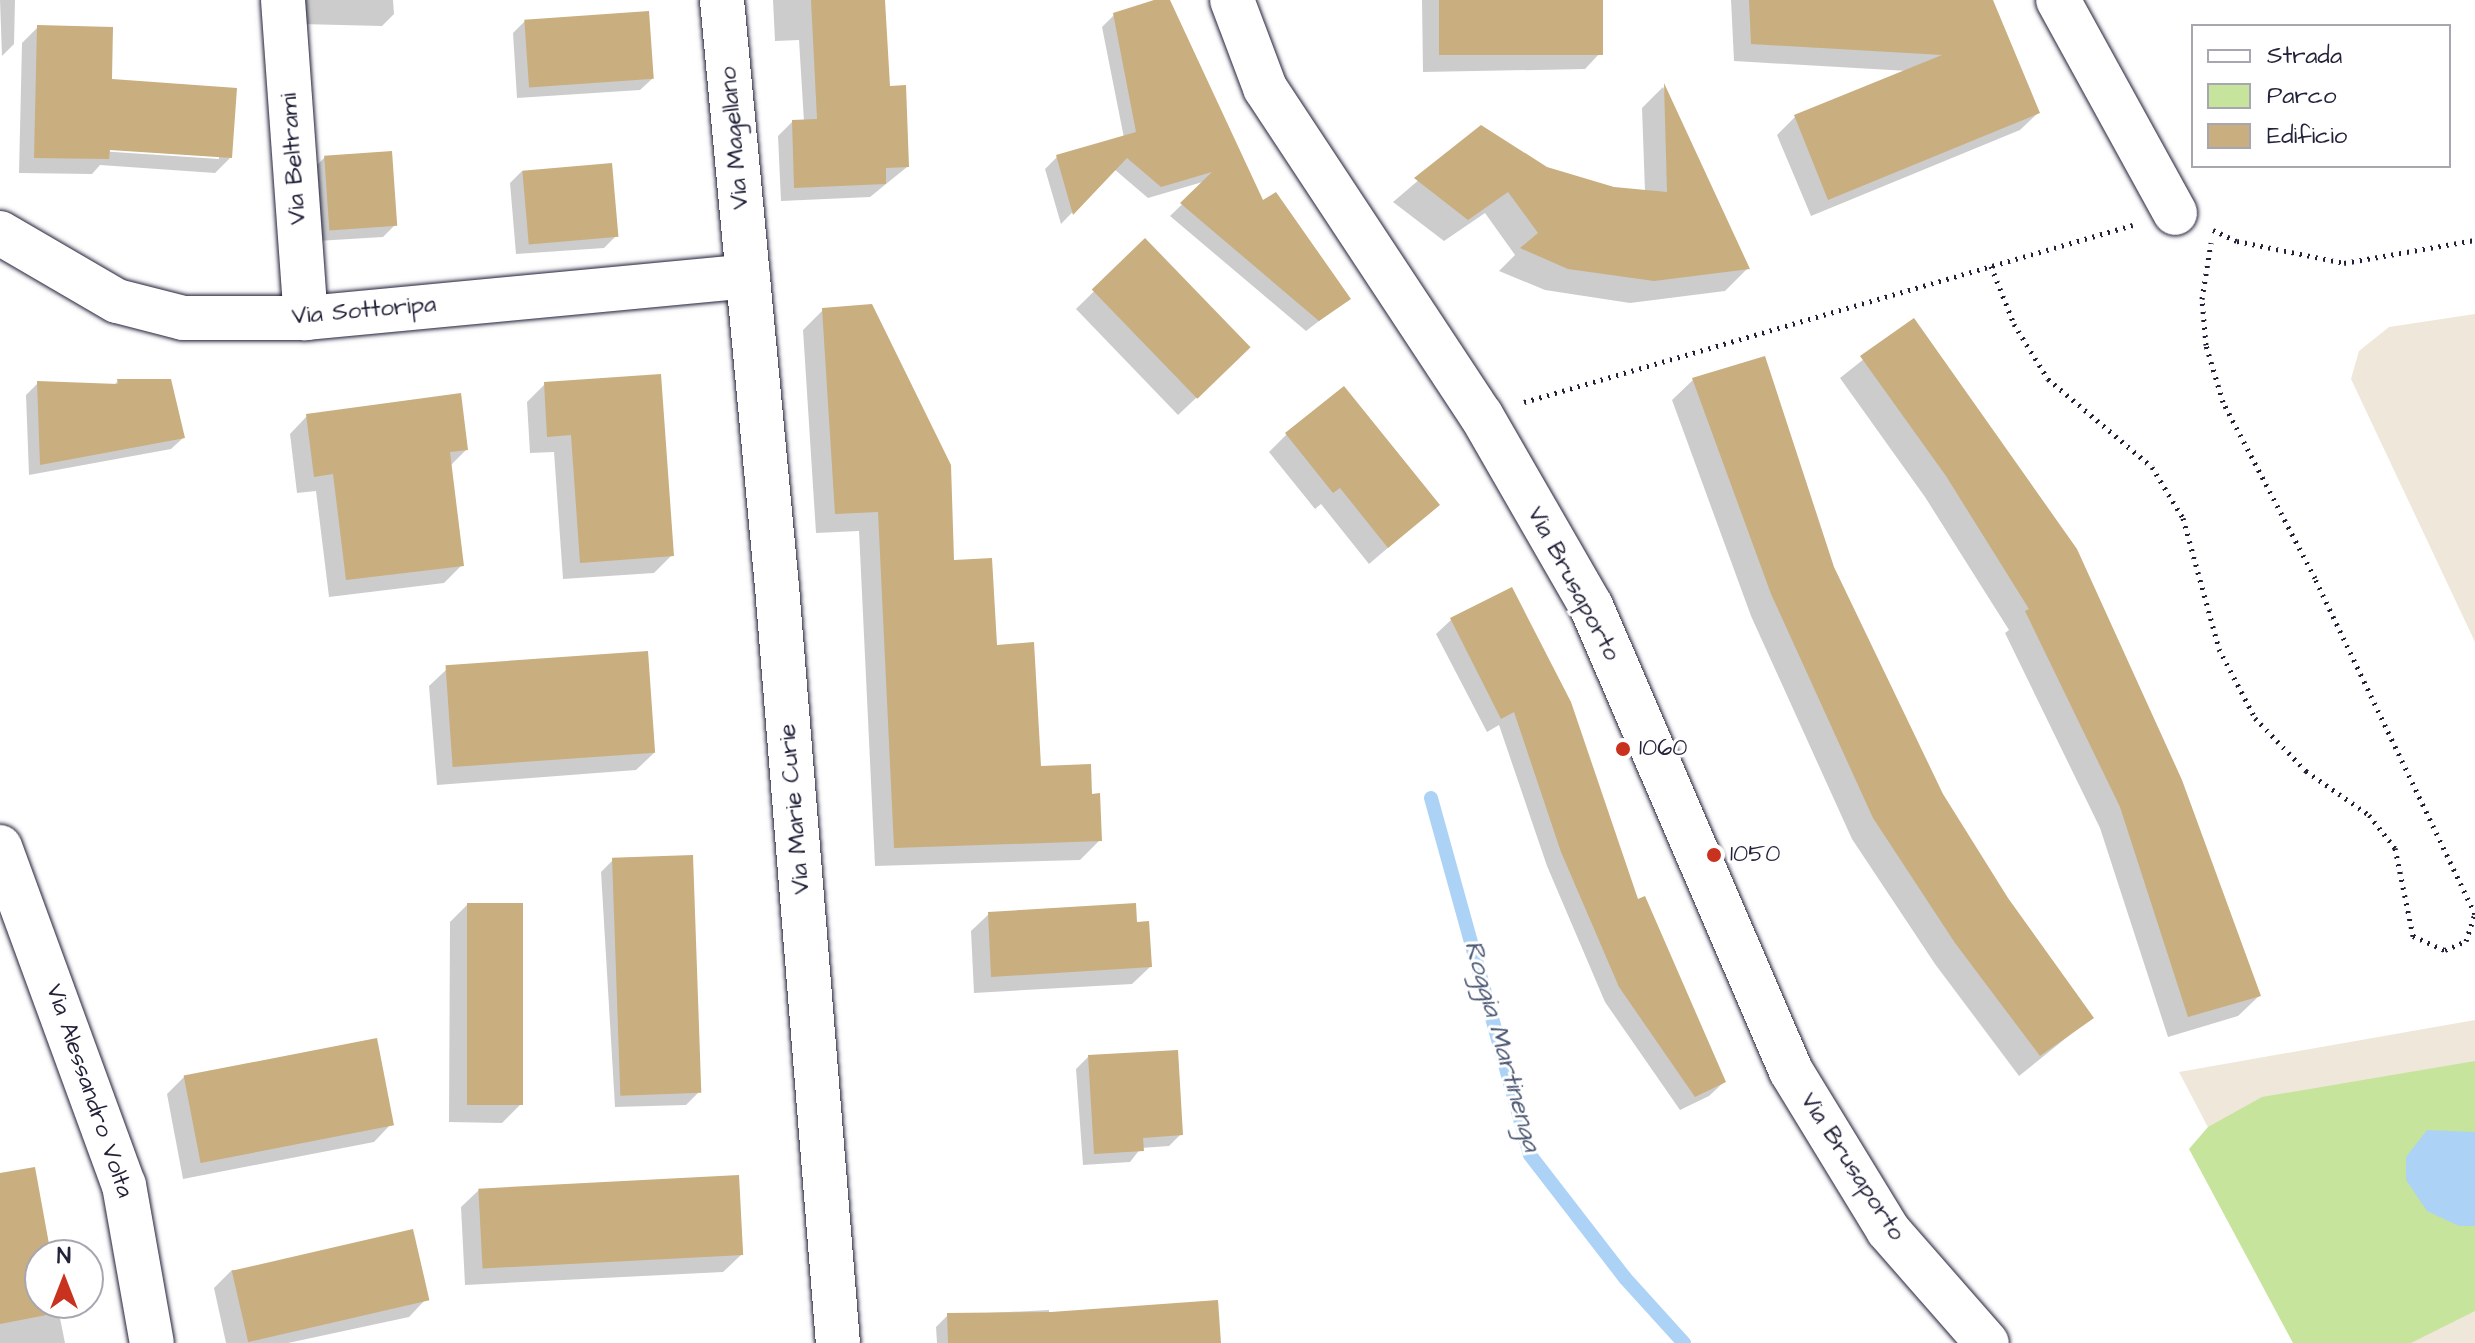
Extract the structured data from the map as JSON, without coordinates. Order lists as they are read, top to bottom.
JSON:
{
  "streets": {
    "street": [
      "Via Magellano",
      "Via Beltrami",
      "Via Sottoripa",
      "Via Brusaporto",
      "Via Marie Curie",
      "Via Alessandro Volta"
    ]
  },
  "crossings": [
    ["Via Magellano", "Via Sottoripa"],
    ["Via Magellano", "Via Marie Curie"],
    ["Via Beltrami", "Via Sottoripa"],
    ["Via Sottoripa", "Via Marie Curie"]
  ],
  "water": ["Roggia Martinenga"],
  "places": ["1060", "1050"],
  "legend": ["Strada", "Parco", "Edificio"],
  "north": "top"
}
